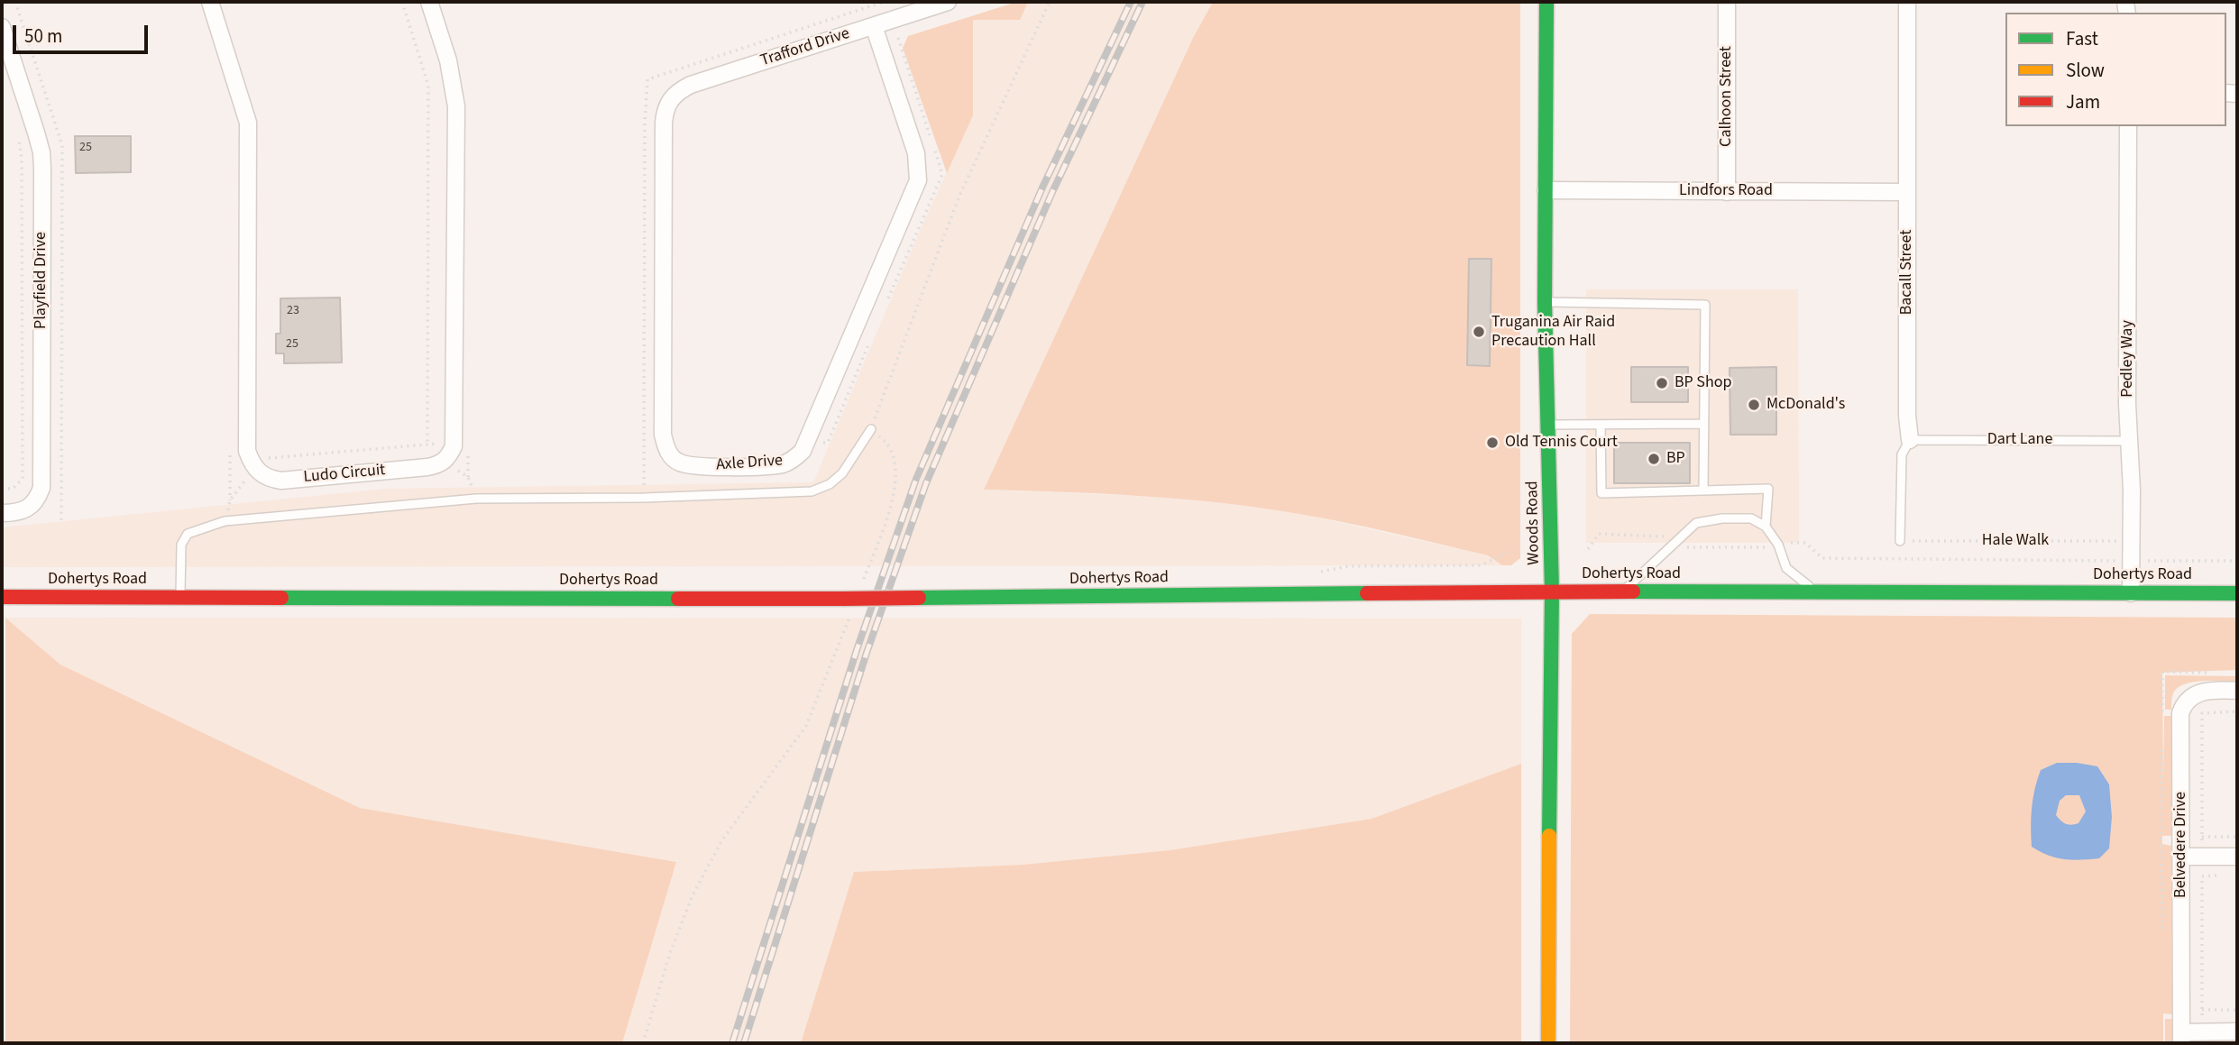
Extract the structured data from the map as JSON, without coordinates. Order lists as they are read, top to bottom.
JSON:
{
  "streets": {
    "main road": ["Woods Road", "Dohertys Road"],
    "street": [
      "Trafford Drive",
      "Calhoon Street",
      "Lindfors Road",
      "Bacall Street",
      "Playfield Drive",
      "Pedley Way",
      "Axle Drive",
      "Ludo Circuit",
      "Belvedere Drive"
    ],
    "lane": ["Dart Lane"],
    "path": ["Hale Walk"]
  },
  "crossings": [
    ["Trafford Drive", "Axle Drive"],
    ["Calhoon Street", "Lindfors Road"],
    ["Lindfors Road", "Bacall Street"],
    ["Lindfors Road", "Woods Road"],
    ["Bacall Street", "Dart Lane"],
    ["Bacall Street", "Hale Walk"],
    ["Pedley Way", "Dart Lane"],
    ["Pedley Way", "Hale Walk"],
    ["Pedley Way", "Dohertys Road"],
    ["Woods Road", "Dohertys Road"]
  ],
  "places": [
    "Truganina Air Raid Precaution Hall",
    "BP Shop",
    "McDonald's",
    "Old Tennis Court",
    "BP"
  ],
  "house_numbers": ["25", "23", "25"],
  "legend": ["Fast", "Slow", "Jam"],
  "scale_bar": "50 m"
}
